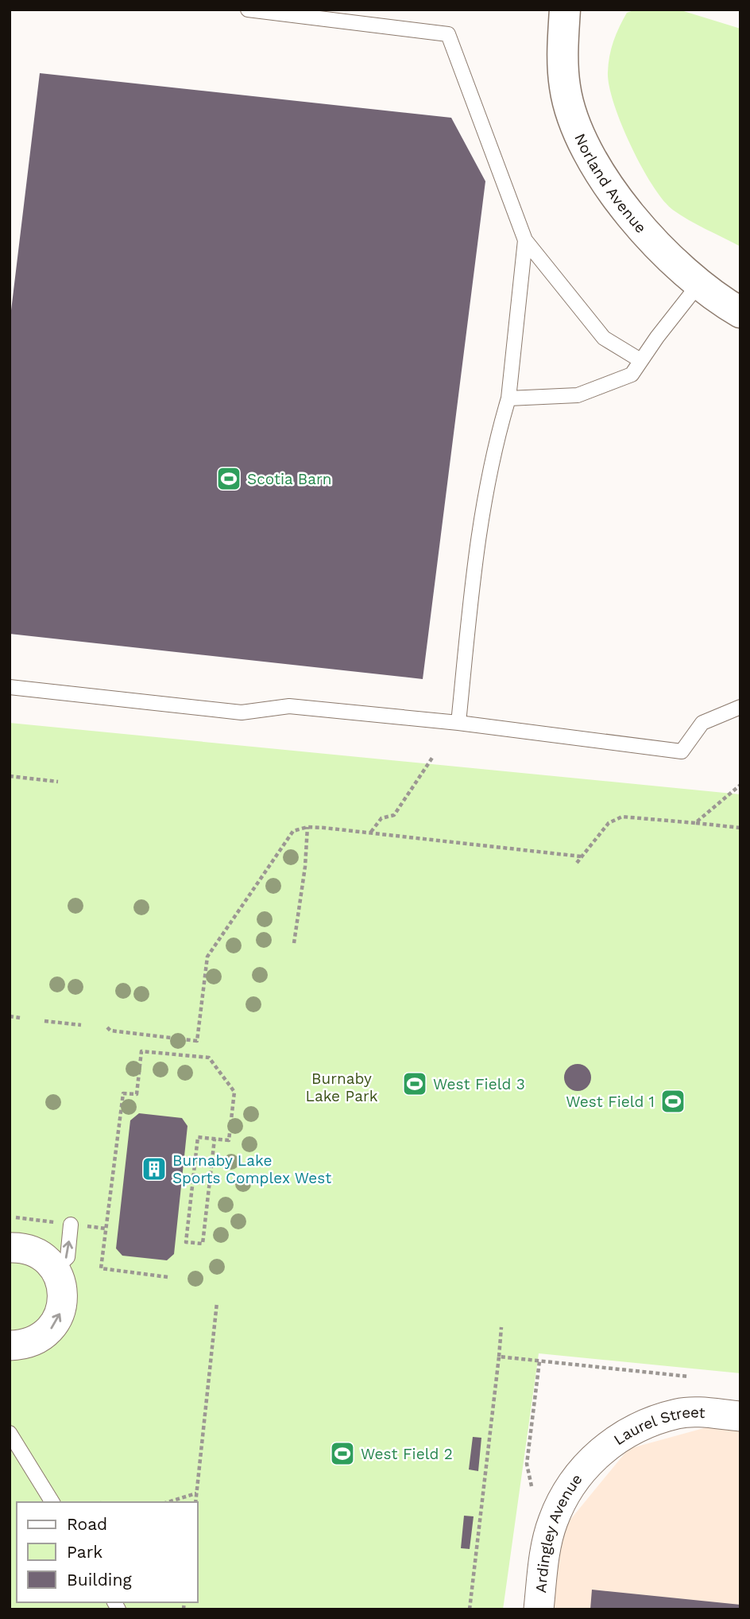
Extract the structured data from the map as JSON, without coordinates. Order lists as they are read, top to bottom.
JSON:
{
  "streets": {
    "street": ["Norland Avenue", "Laurel Street", "Ardingley Avenue"]
  },
  "crossings": [
    ["Laurel Street", "Ardingley Avenue"]
  ],
  "parks": ["Burnaby Lake Park"],
  "places": {
    "sports": [
      "Scotia Barn",
      "West Field 3",
      "West Field 1",
      "West Field 2"
    ],
    "building": ["Burnaby Lake Sports Complex West"]
  },
  "legend": ["Road", "Park", "Building"]
}
